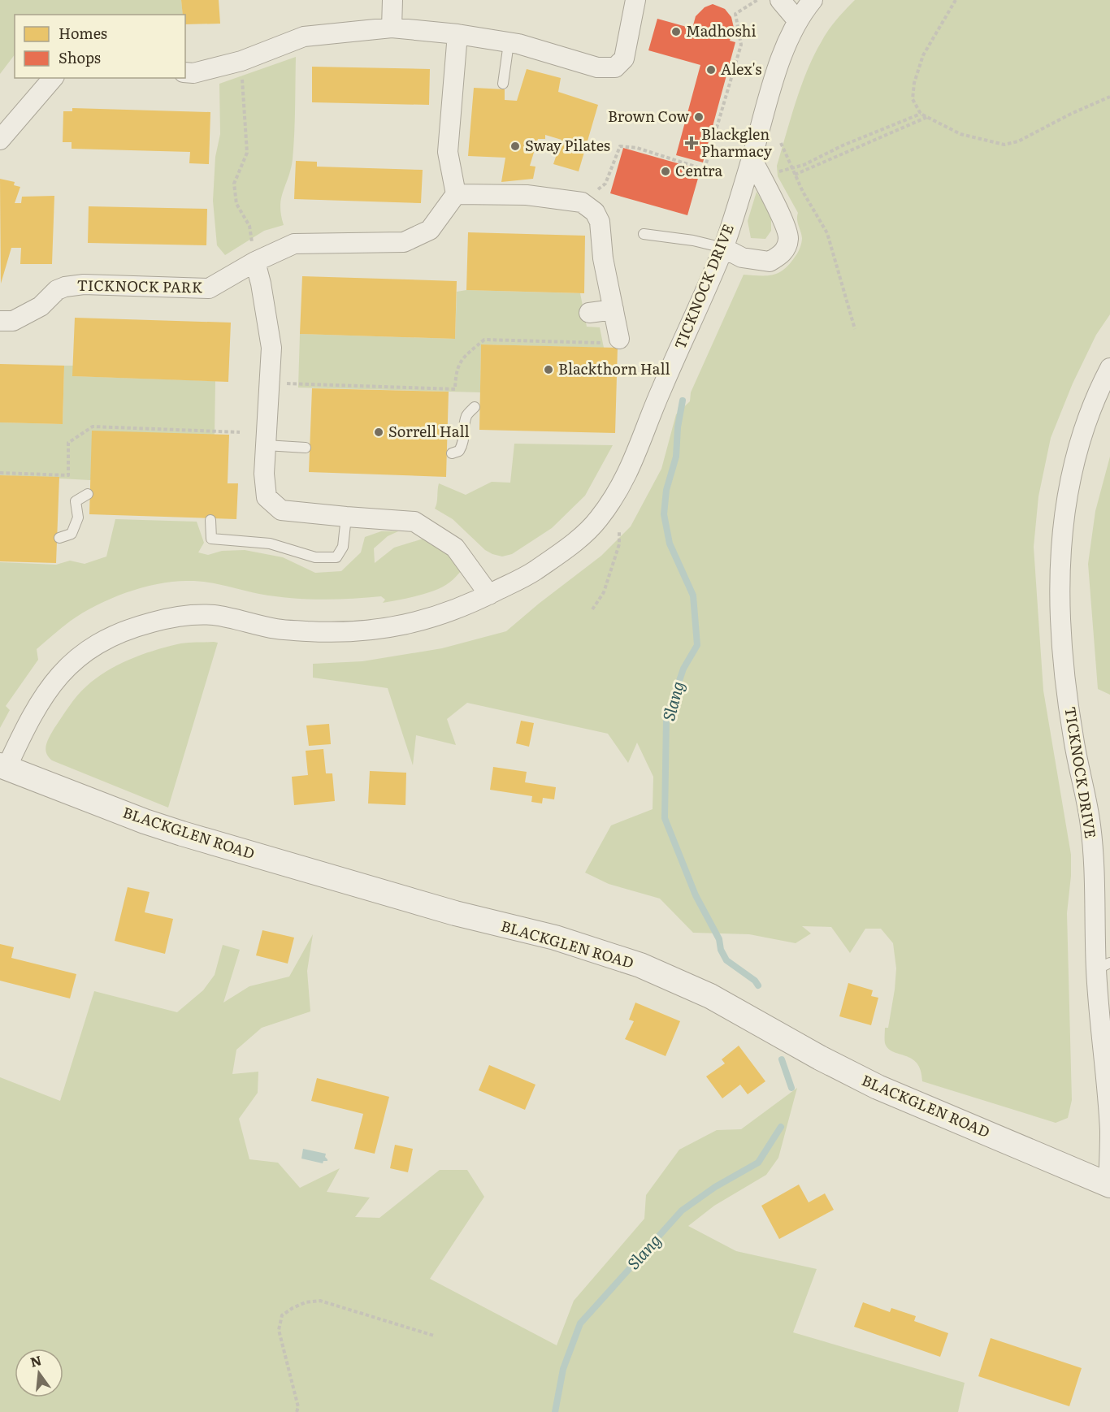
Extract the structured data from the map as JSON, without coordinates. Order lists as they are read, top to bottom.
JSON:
{
  "streets": {
    "street": ["TICKNOCK PARK", "TICKNOCK DRIVE", "BLACKGLEN ROAD"]
  },
  "crossings": [
    ["TICKNOCK DRIVE", "BLACKGLEN ROAD"]
  ],
  "water": ["Slang"],
  "places": {
    "other": [
      "Madhoshi",
      "Alex's",
      "Brown Cow",
      "Sway Pilates",
      "Centra",
      "Blackthorn Hall",
      "Sorrell Hall"
    ],
    "health": ["Blackglen Pharmacy"]
  },
  "legend": ["Homes", "Shops"],
  "north": "top"
}
